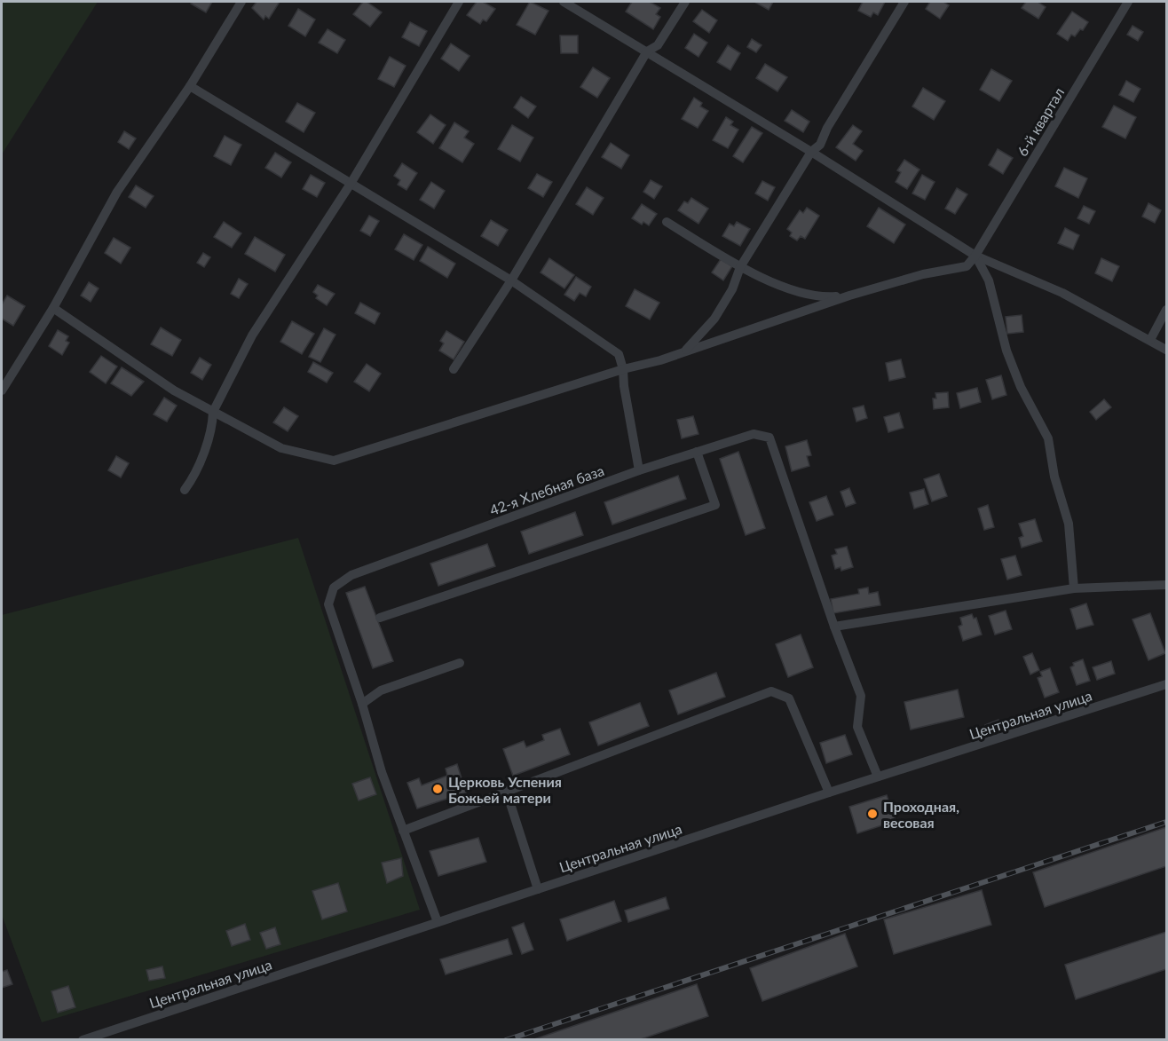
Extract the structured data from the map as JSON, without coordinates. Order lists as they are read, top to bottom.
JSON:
{
  "streets": {
    "street": ["6-й квартал", "42-я Хлебная база", "Центральная улица"]
  },
  "crossings": [
    ["42-я Хлебная база", "Центральная улица"]
  ],
  "places": ["Церковь Успения Божьей матери", "Проходная, весовая"]
}
